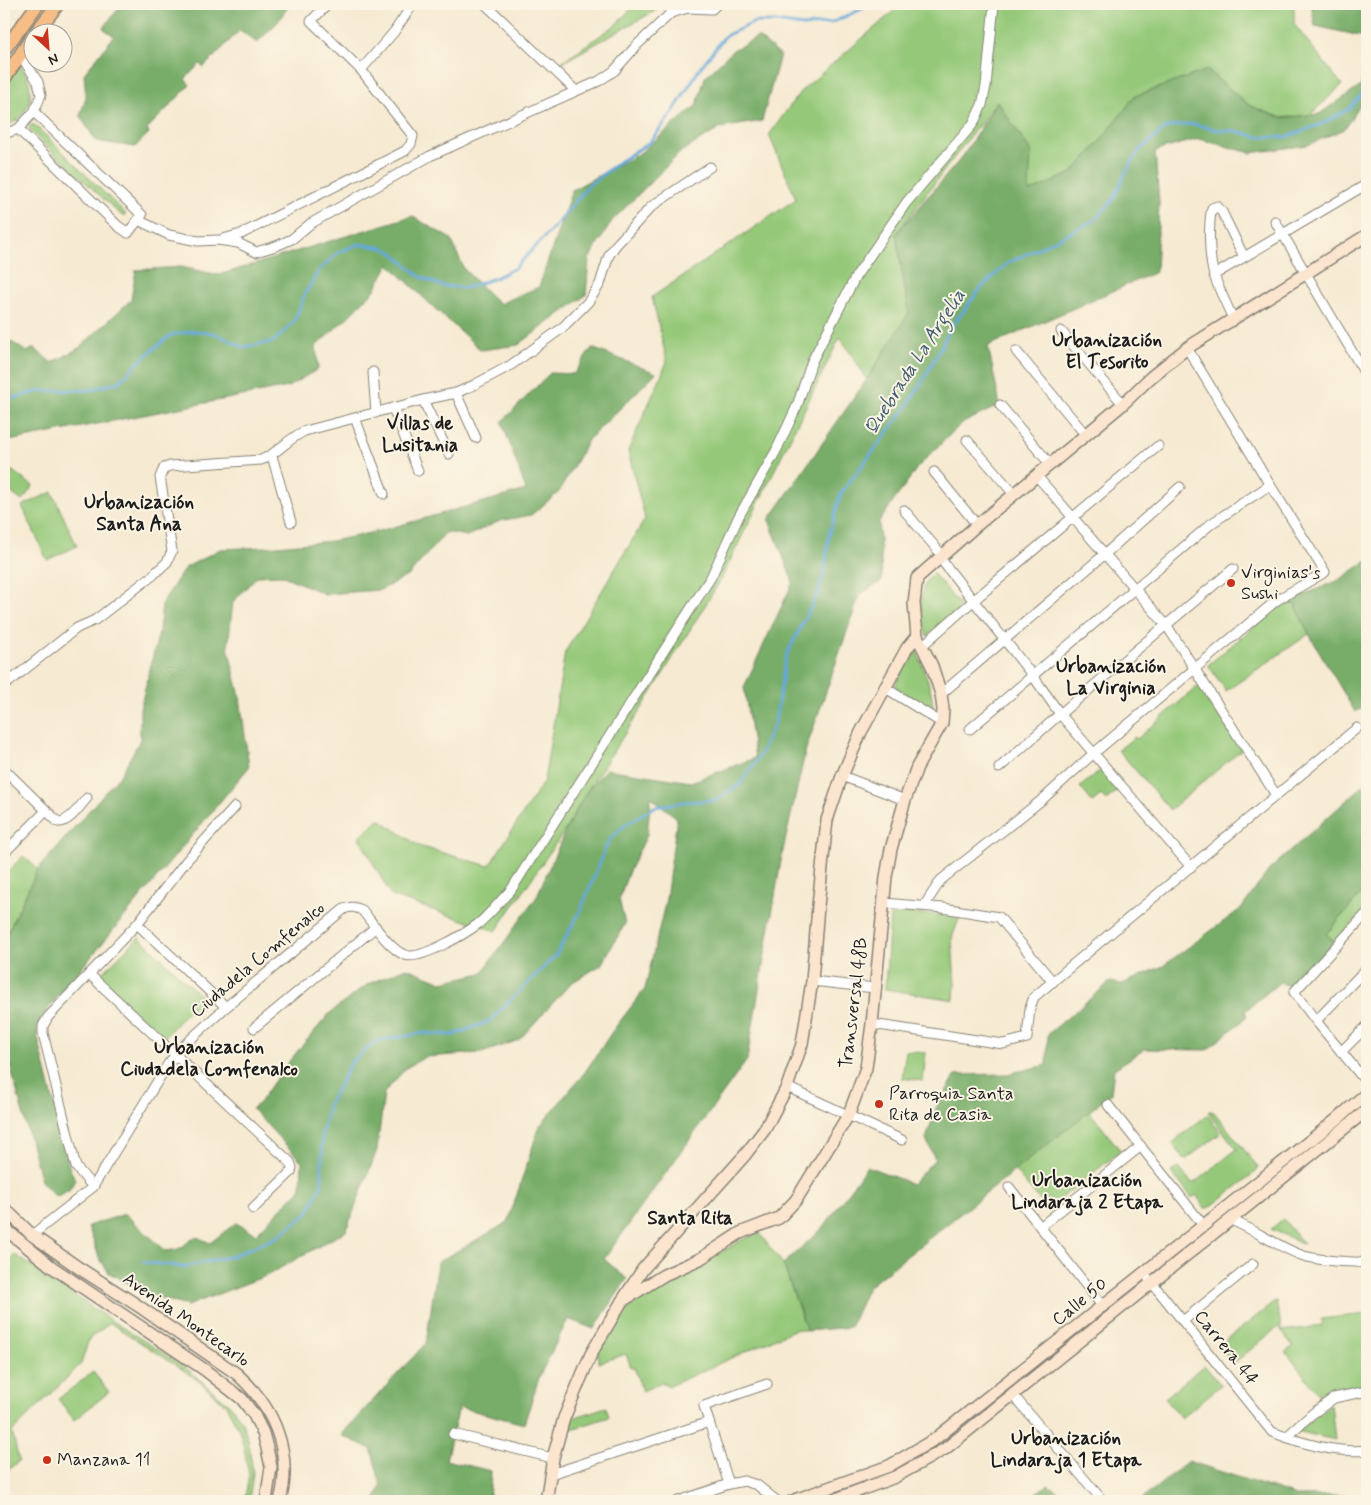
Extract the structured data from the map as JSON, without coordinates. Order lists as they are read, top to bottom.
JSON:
{
  "streets": {
    "street": [
      "Ciudadela Comfenalco",
      "Transversal 48B",
      "Calle 50",
      "Avenida Montecarlo",
      "Carrera 44"
    ]
  },
  "crossings": [
    ["Ciudadela Comfenalco", "Avenida Montecarlo"],
    ["Calle 50", "Carrera 44"]
  ],
  "districts": [
    "Urbanización El Tesorito",
    "Villas de Lusitania",
    "Urbanización Santa Ana",
    "Urbanización La Virginia",
    "Urbanización Ciudadela Comfenalco",
    "Urbanización Lindaraja 2 Etapa",
    "Santa Rita",
    "Urbanización Lindaraja 1 Etapa"
  ],
  "water": ["Quebrada La Argelia"],
  "places": ["Virginias's Sushi", "Parroquia Santa Rita de Casia", "Manzana 11"],
  "north": "bottom right"
}
